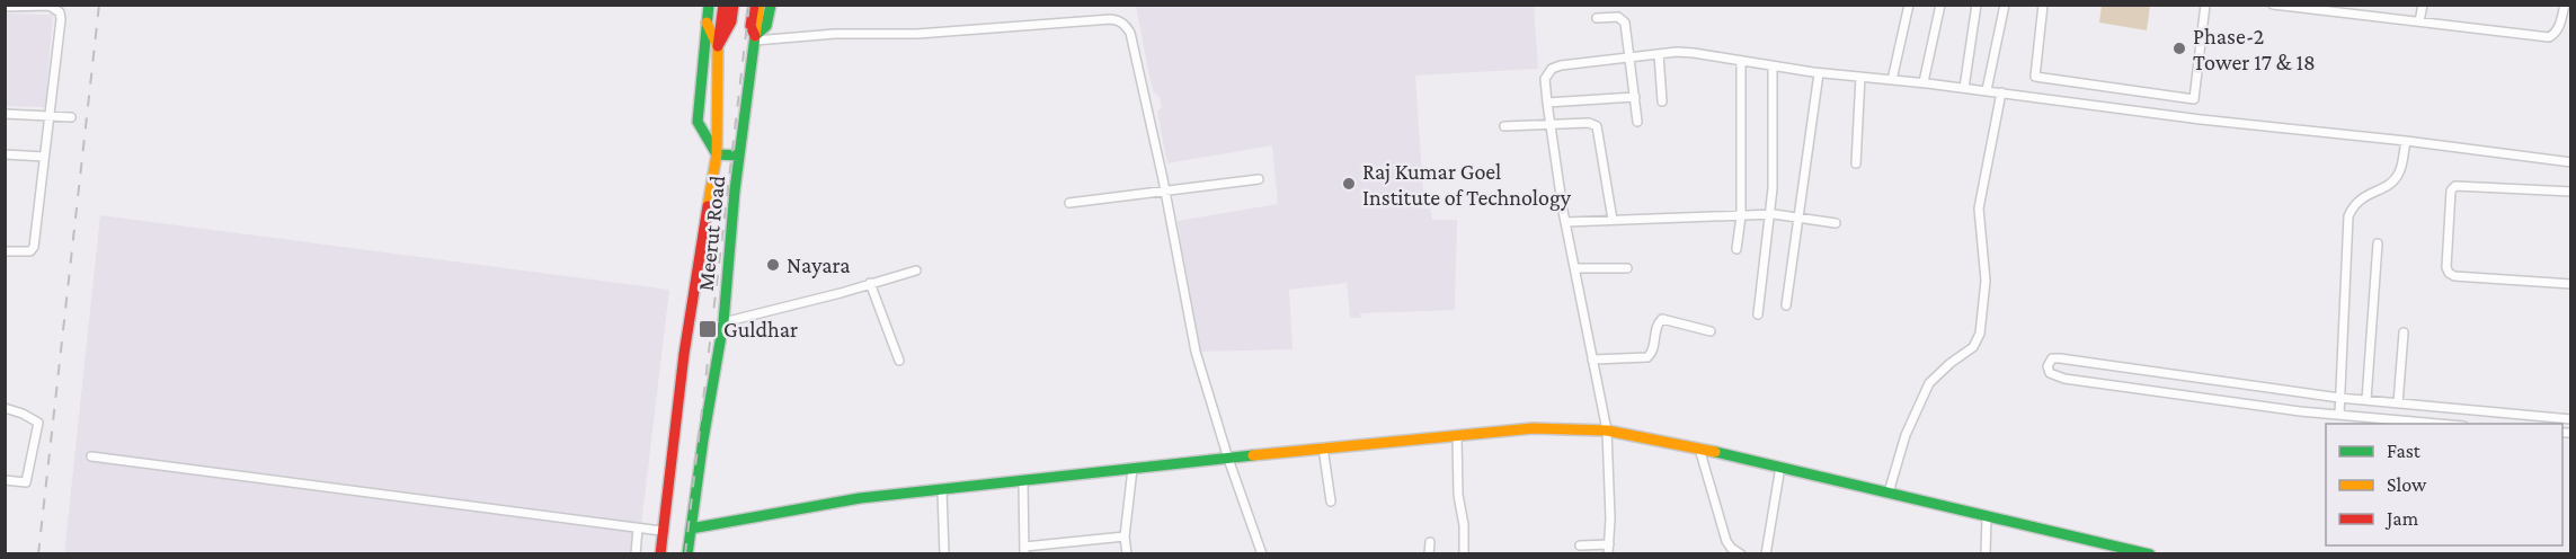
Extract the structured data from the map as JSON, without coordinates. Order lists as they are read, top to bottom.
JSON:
{
  "streets": {
    "main road": ["Meerut Road"]
  },
  "places": {
    "other": ["Phase-2 Tower 17 & 18", "Raj Kumar Goel Institute of Technology", "Nayara"],
    "transit": ["Guldhar"]
  },
  "legend": ["Fast", "Slow", "Jam"]
}
